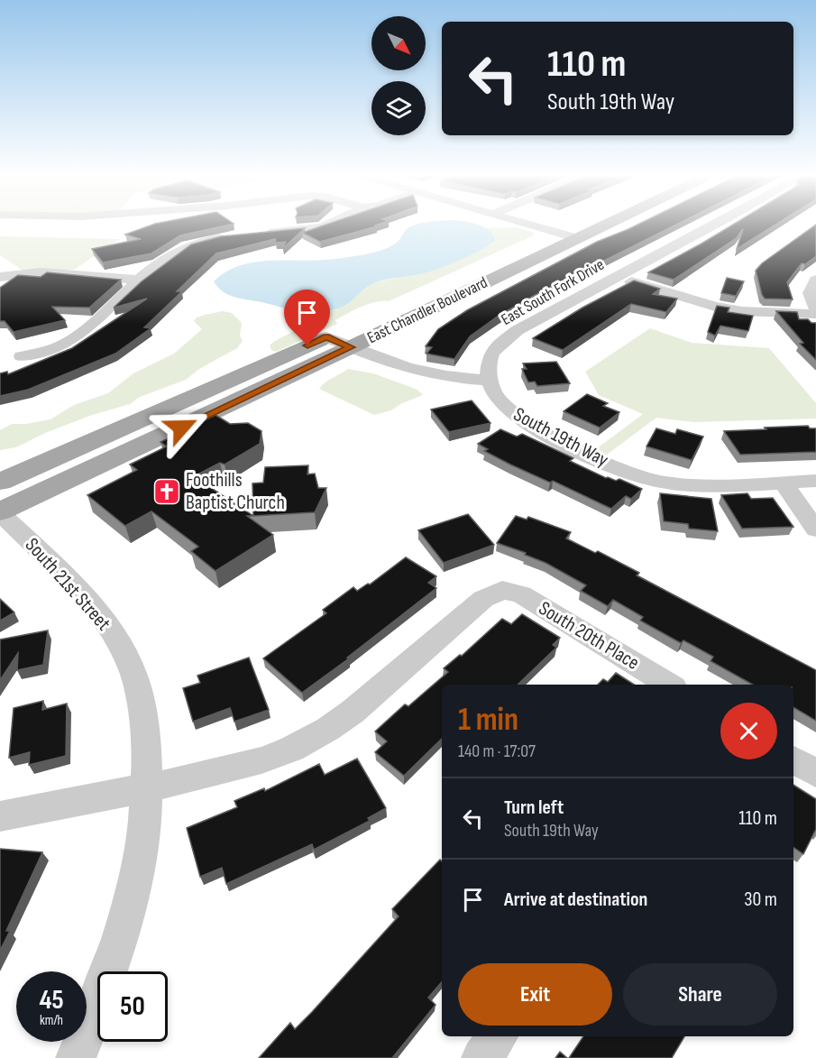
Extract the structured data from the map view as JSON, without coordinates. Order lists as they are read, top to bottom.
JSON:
{
  "streets": {
    "main road": ["East Chandler Boulevard"],
    "street": [
      "East South Fork Drive",
      "South 19th Way",
      "South 21st Street",
      "South 20th Place"
    ]
  },
  "crossings": [
    ["East South Fork Drive", "South 19th Way"],
    ["East Chandler Boulevard", "South 21st Street"],
    ["South 21st Street", "South 20th Place"]
  ],
  "places": {
    "church": ["Foothills Baptist Church"]
  },
  "north": "bottom right",
  "page": {
    "turn": ["110 m", "South 19th Way"],
    "heading": ["1 min", "140 m · 17:07"],
    "list": [
      {
        "name": "Turn left",
        "note": "South 19th Way",
        "value": "110 m"
      },
      {
        "name": "Arrive at destination",
        "value": "30 m"
      }
    ],
    "buttons": ["Exit", "Share"],
    "speed": "45 km/h",
    "limit": "50"
  }
}
